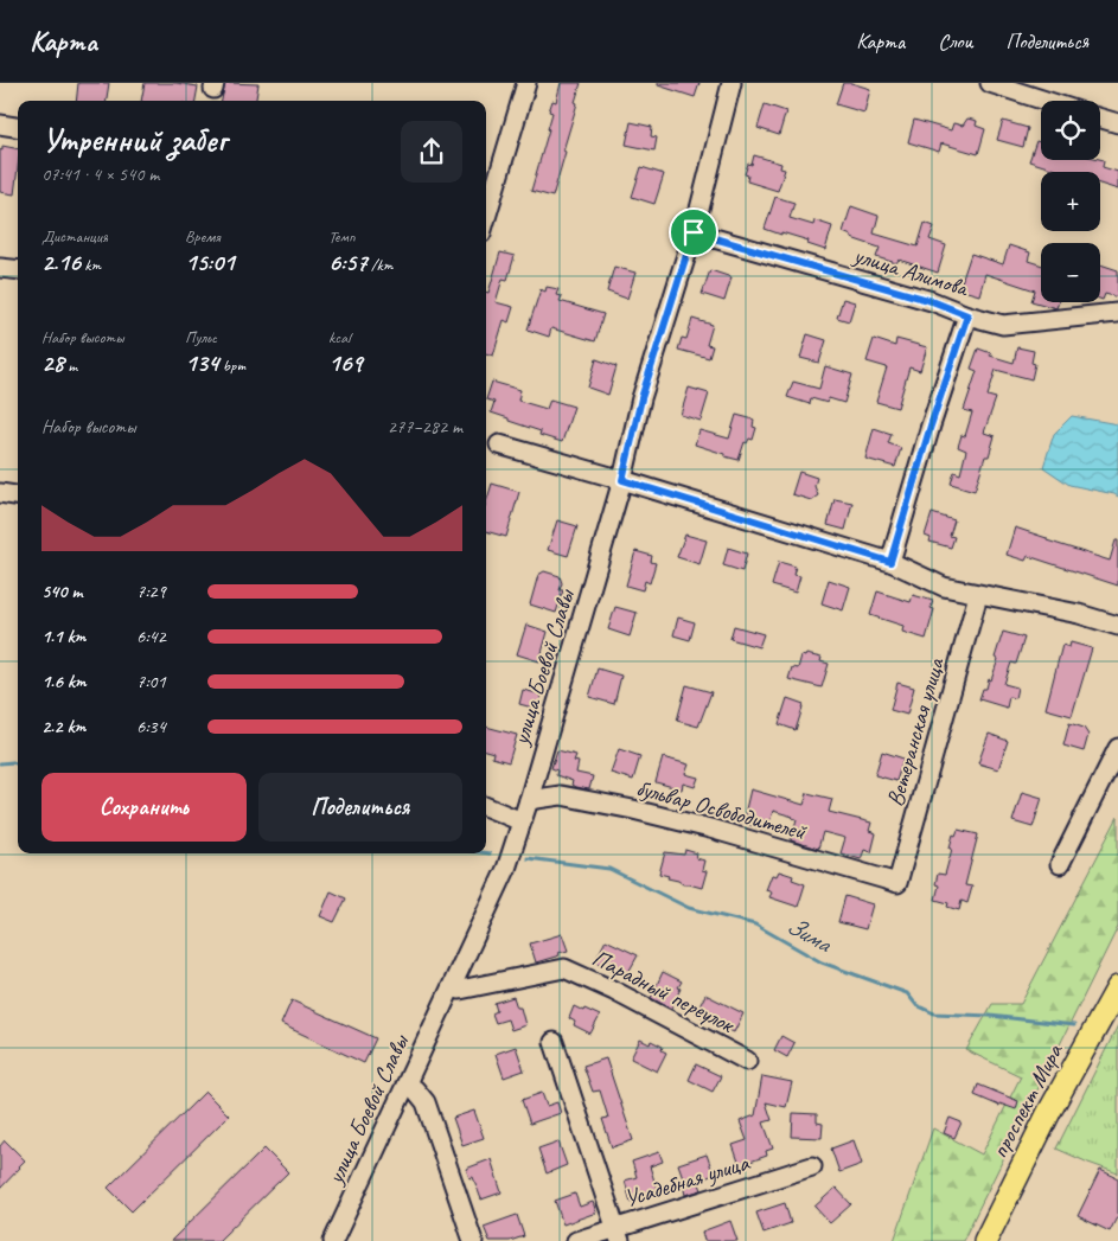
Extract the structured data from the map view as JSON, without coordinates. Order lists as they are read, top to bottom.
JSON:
{
  "streets": {
    "main road": ["проспект Мира"],
    "street": [
      "улица Алимова",
      "улица Боевой Славы",
      "Ветеранская улица",
      "бульвар Освободителей",
      "Парадный переулок",
      "Усадебная улица"
    ]
  },
  "crossings": [
    ["улица Алимова", "улица Боевой Славы"],
    ["улица Боевой Славы", "бульвар Освободителей"],
    ["улица Боевой Славы", "Парадный переулок"],
    ["Ветеранская улица", "бульвар Освободителей"]
  ],
  "water": ["Зима"],
  "page": {
    "header": "Карта",
    "nav": ["Карта", "Слои", "Поделиться"],
    "map_buttons": ["+", "−"],
    "heading": ["Утренний забег", "07:41 · 4 × 540 m"],
    "stats": [
      ["Дистанция", "2.16 km"],
      ["Время", "15:01"],
      ["Темп", "6:57 /km"],
      ["Набор высоты", "28 m"],
      ["Пульс", "134 bpm"],
      ["kcal", "169"]
    ],
    "chart": ["Набор высоты", "277–282 m"],
    "list": [
      {
        "name": "540 m",
        "note": "7:29"
      },
      {
        "name": "1.1 km",
        "note": "6:42"
      },
      {
        "name": "1.6 km",
        "note": "7:01"
      },
      {
        "name": "2.2 km",
        "note": "6:34"
      }
    ],
    "buttons": ["Сохранить", "Поделиться"]
  }
}
